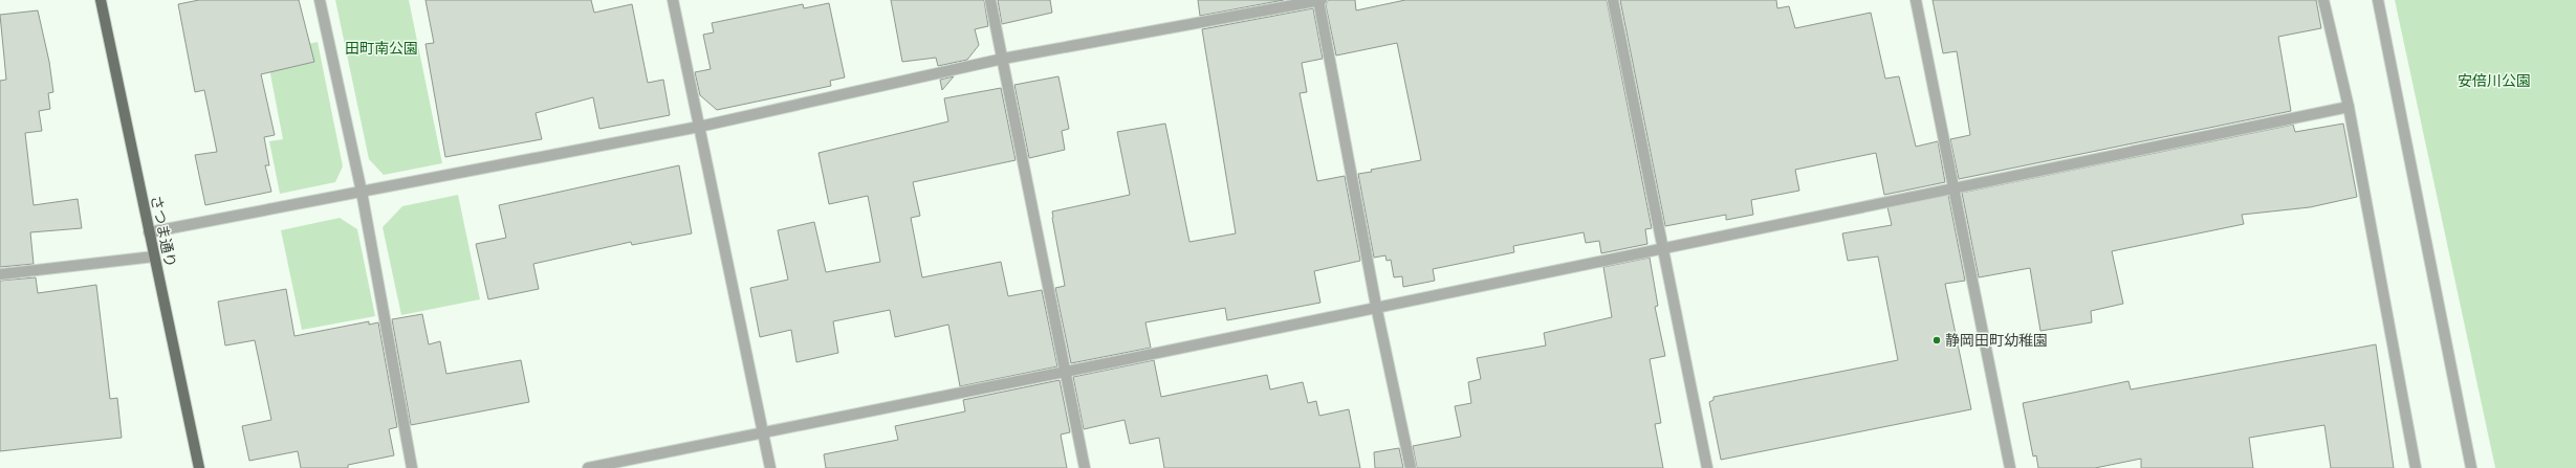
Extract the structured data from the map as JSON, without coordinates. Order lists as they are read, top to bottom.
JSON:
{
  "streets": {
    "main road": ["さつま通り"]
  },
  "parks": ["田町南公園", "安倍川公園"],
  "places": ["静岡田町幼稚園"]
}
